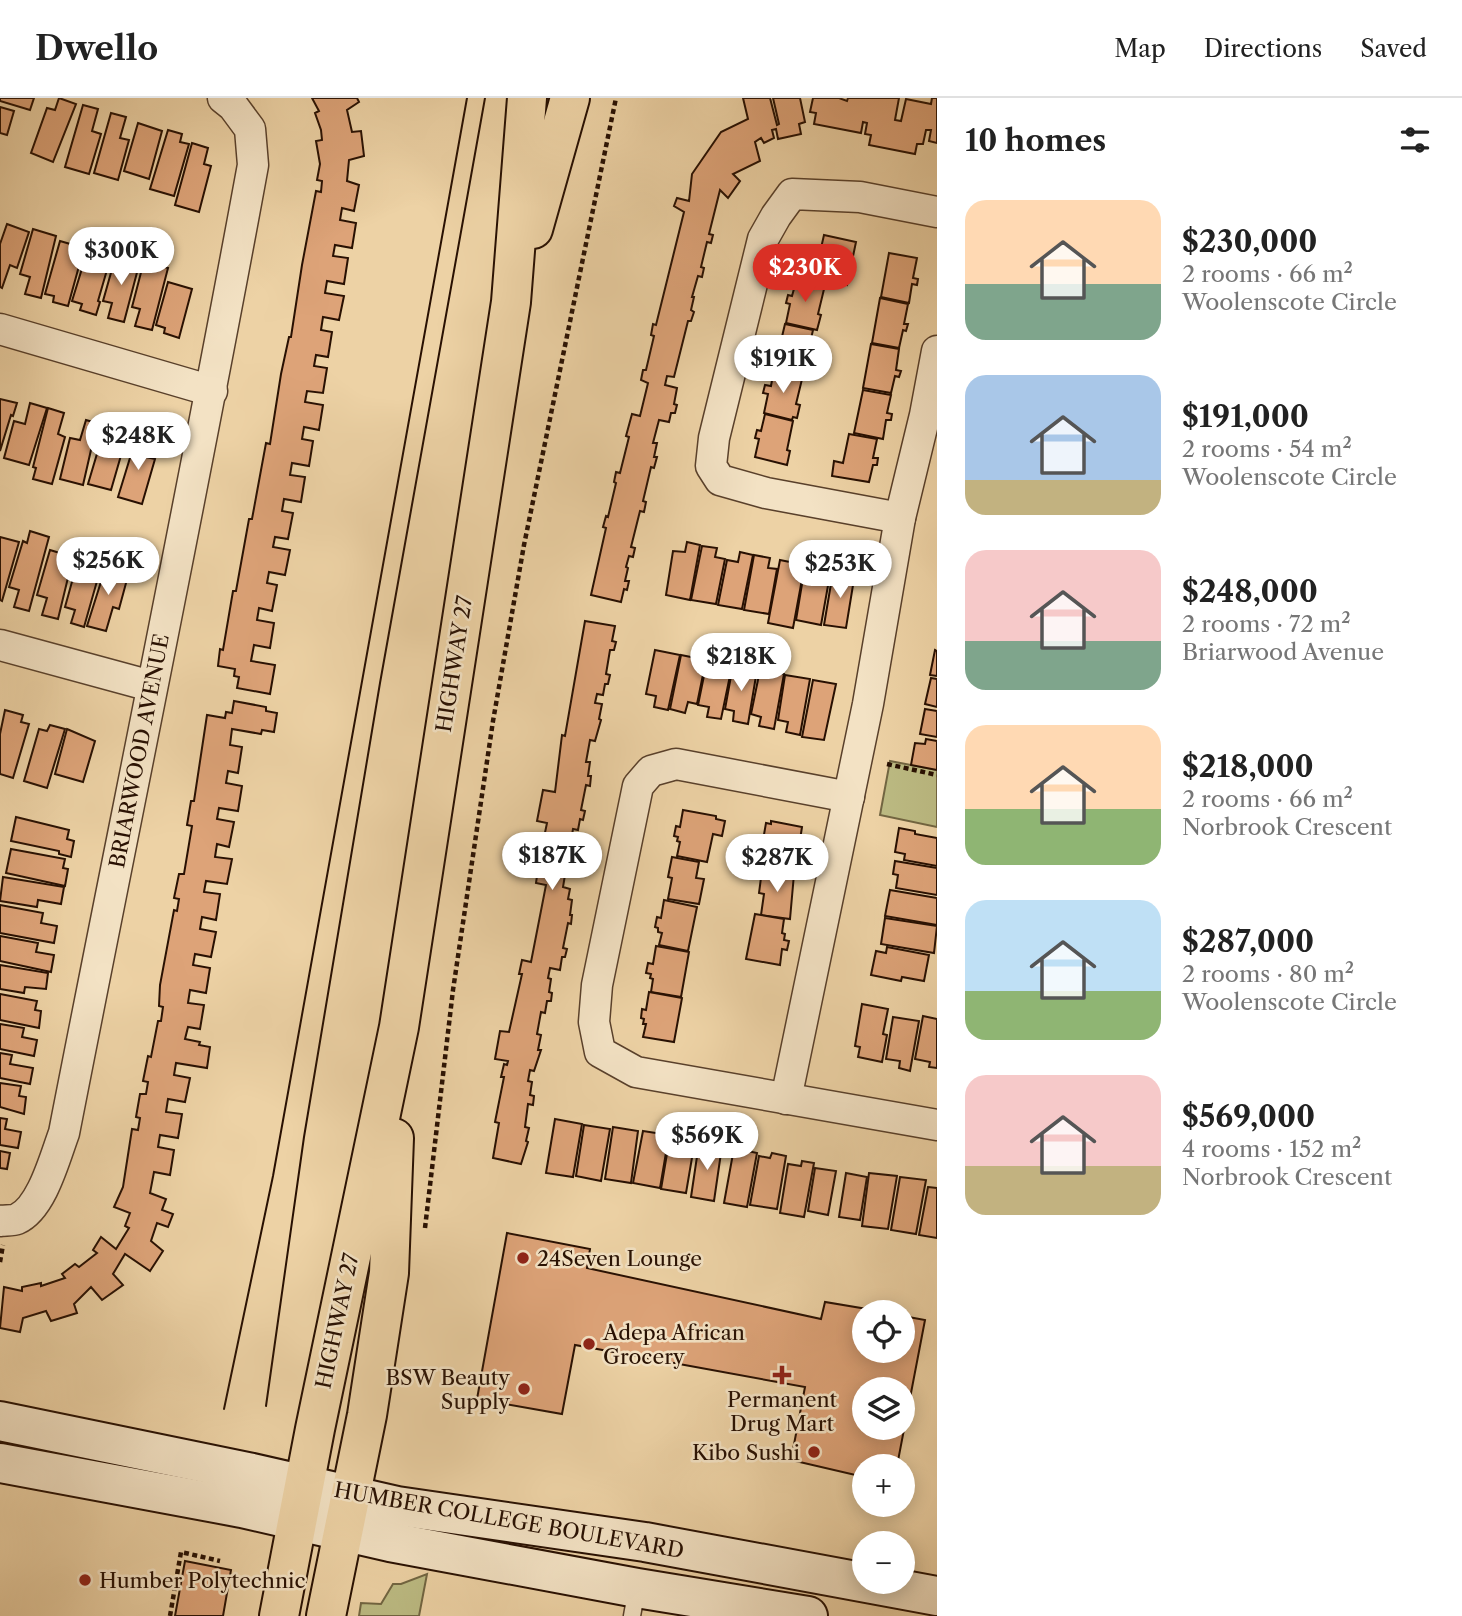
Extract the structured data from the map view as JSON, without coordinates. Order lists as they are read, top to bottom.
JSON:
{
  "streets": {
    "main road": ["HIGHWAY 27"],
    "street": ["BRIARWOOD AVENUE", "HUMBER COLLEGE BOULEVARD"]
  },
  "crossings": [
    ["HIGHWAY 27", "HUMBER COLLEGE BOULEVARD"]
  ],
  "places": {
    "other": [
      "24Seven Lounge",
      "Adepa African Grocery",
      "BSW Beauty Supply",
      "Kibo Sushi",
      "Humber Polytechnic"
    ],
    "health": ["Permanent Drug Mart"]
  },
  "page": {
    "header": "Dwello",
    "nav": ["Map", "Directions", "Saved"],
    "heading": "10 homes",
    "list": [
      {
        "name": "$230,000",
        "note": "2 rooms · 66 m² · Woolenscote Circle"
      },
      {
        "name": "$191,000",
        "note": "2 rooms · 54 m² · Woolenscote Circle"
      },
      {
        "name": "$248,000",
        "note": "2 rooms · 72 m² · Briarwood Avenue"
      },
      {
        "name": "$218,000",
        "note": "2 rooms · 66 m² · Norbrook Crescent"
      },
      {
        "name": "$287,000",
        "note": "2 rooms · 80 m² · Woolenscote Circle"
      },
      {
        "name": "$569,000",
        "note": "4 rooms · 152 m² · Norbrook Crescent"
      }
    ],
    "price": [
      "$300K",
      "$230K",
      "$191K",
      "$248K",
      "$256K",
      "$253K",
      "$218K",
      "$187K",
      "$287K",
      "$569K"
    ],
    "map_buttons": ["+", "−"]
  }
}
